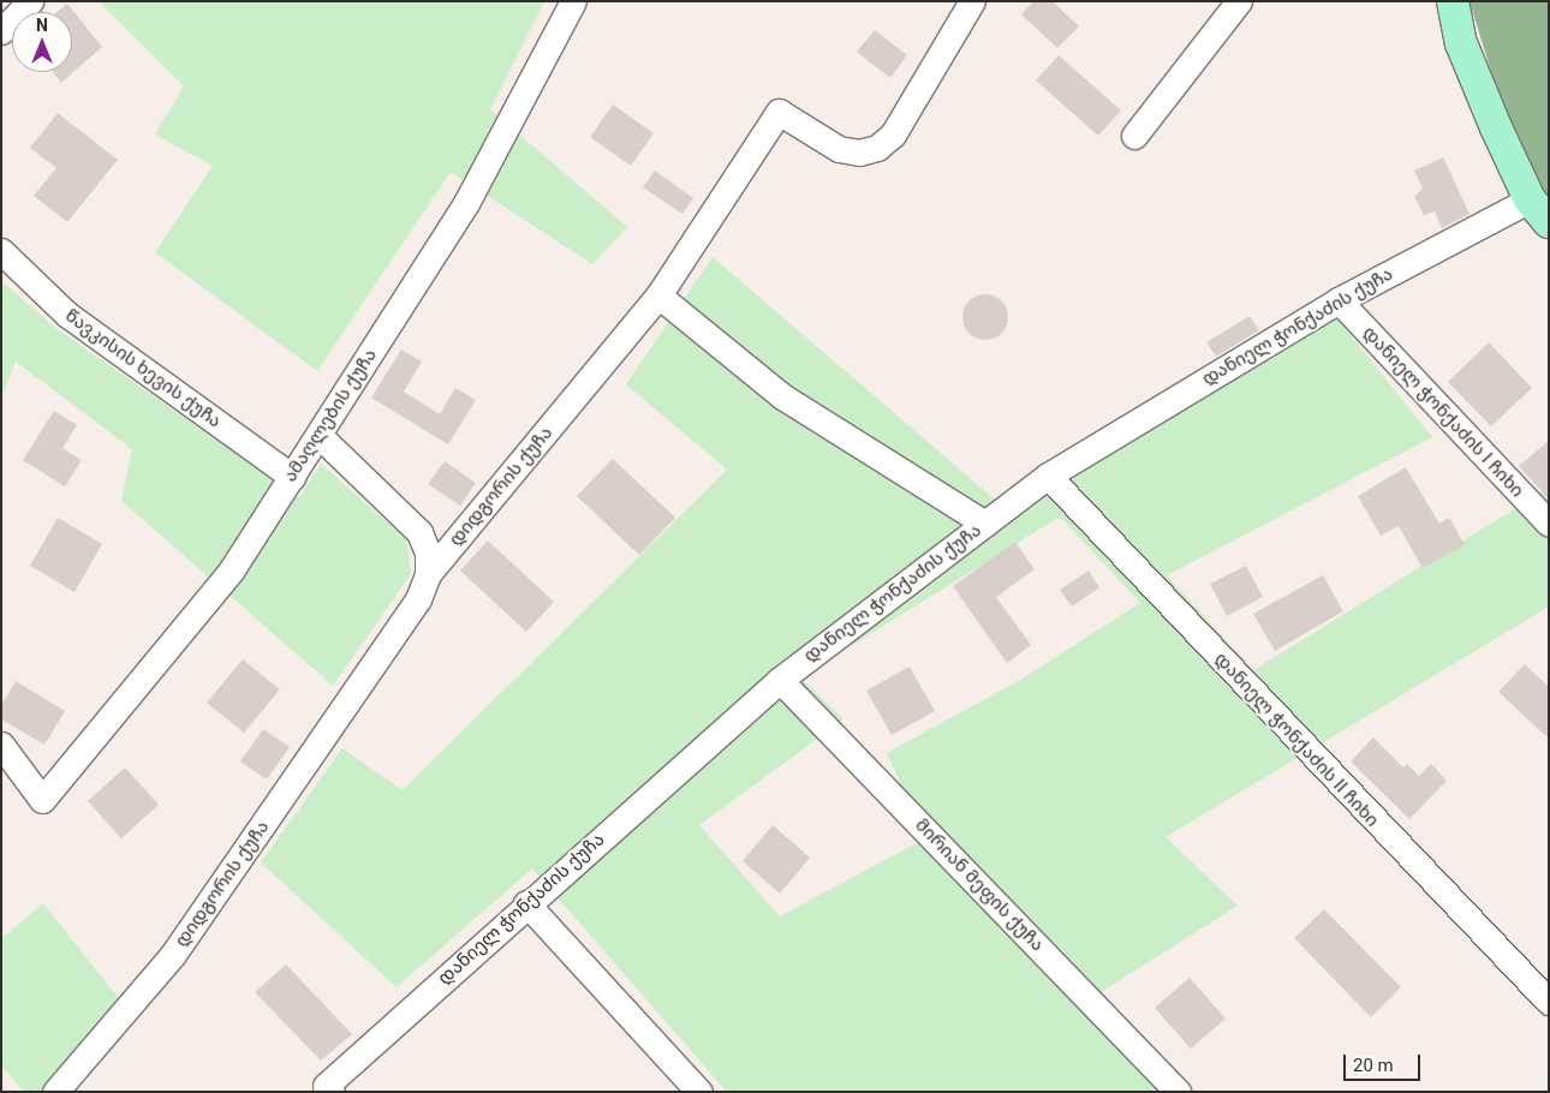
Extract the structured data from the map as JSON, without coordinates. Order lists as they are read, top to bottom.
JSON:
{
  "streets": {
    "street": [
      "დანიელ ჭონქაძის ქუჩა",
      "წავკისის ხევის ქუჩა",
      "დანიელ ჭონქაძის I ჩიხი",
      "ამაღლების ქუჩა",
      "დიდგორის ქუჩა",
      "დანიელ ჭონქაძის II ჩიხი",
      "მირიან მეფის ქუჩა"
    ]
  },
  "crossings": [
    ["დანიელ ჭონქაძის ქუჩა", "დანიელ ჭონქაძის I ჩიხი"],
    ["დანიელ ჭონქაძის ქუჩა", "დანიელ ჭონქაძის II ჩიხი"],
    ["დანიელ ჭონქაძის ქუჩა", "მირიან მეფის ქუჩა"],
    ["წავკისის ხევის ქუჩა", "ამაღლების ქუჩა"]
  ],
  "scale_bar": "20 m",
  "north": "top"
}
